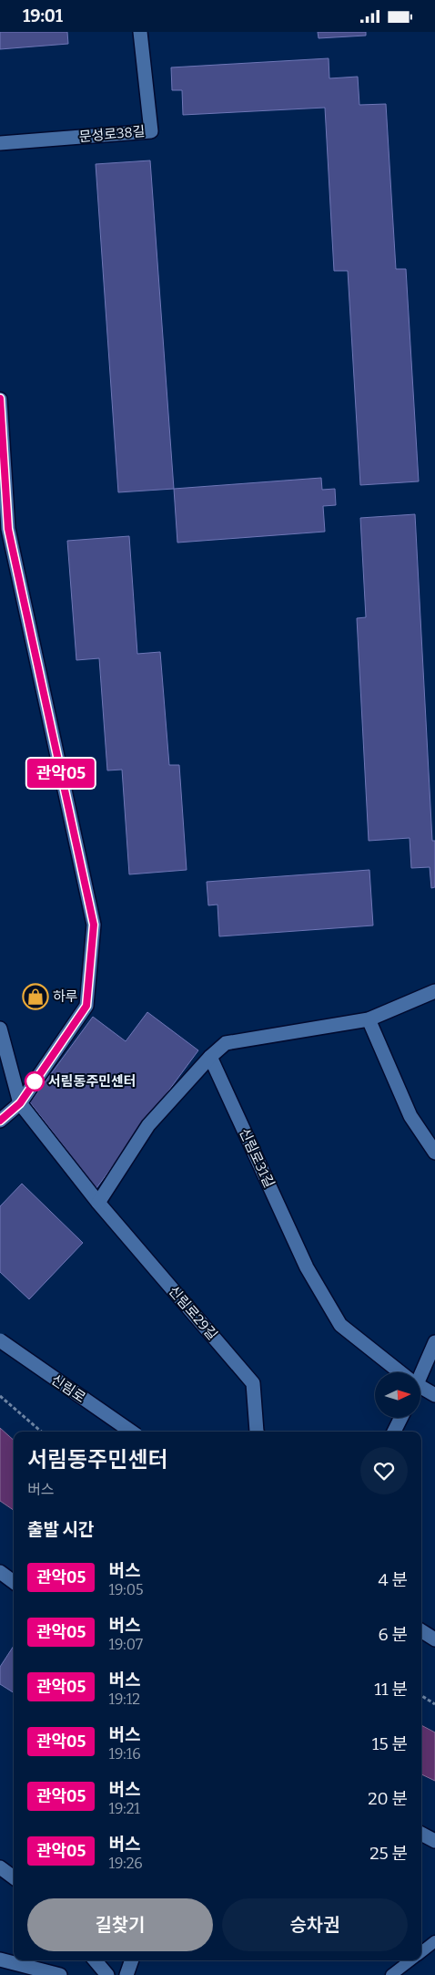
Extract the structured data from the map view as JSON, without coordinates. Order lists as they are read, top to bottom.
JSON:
{
  "streets": {
    "street": [
      "문성로38길",
      "신림로31길",
      "신림로29길",
      "신림로"
    ]
  },
  "places": {
    "shop": ["하루"],
    "other": ["서림동주민센터"]
  },
  "lines": ["bus line 관악05"],
  "north": "right",
  "page": {
    "status": "19:01",
    "on_map": "관악05",
    "heading": [
      ["서림동주민센터", "버스"],
      "출발 시간"
    ],
    "list": [
      {
        "mark": "관악05",
        "name": "버스",
        "note": "19:05",
        "value": "4 분"
      },
      {
        "mark": "관악05",
        "name": "버스",
        "note": "19:07",
        "value": "6 분"
      },
      {
        "mark": "관악05",
        "name": "버스",
        "note": "19:12",
        "value": "11 분"
      },
      {
        "mark": "관악05",
        "name": "버스",
        "note": "19:16",
        "value": "15 분"
      },
      {
        "mark": "관악05",
        "name": "버스",
        "note": "19:21",
        "value": "20 분"
      },
      {
        "mark": "관악05",
        "name": "버스",
        "note": "19:26",
        "value": "25 분"
      }
    ],
    "buttons": ["길찾기", "승차권"]
  }
}
